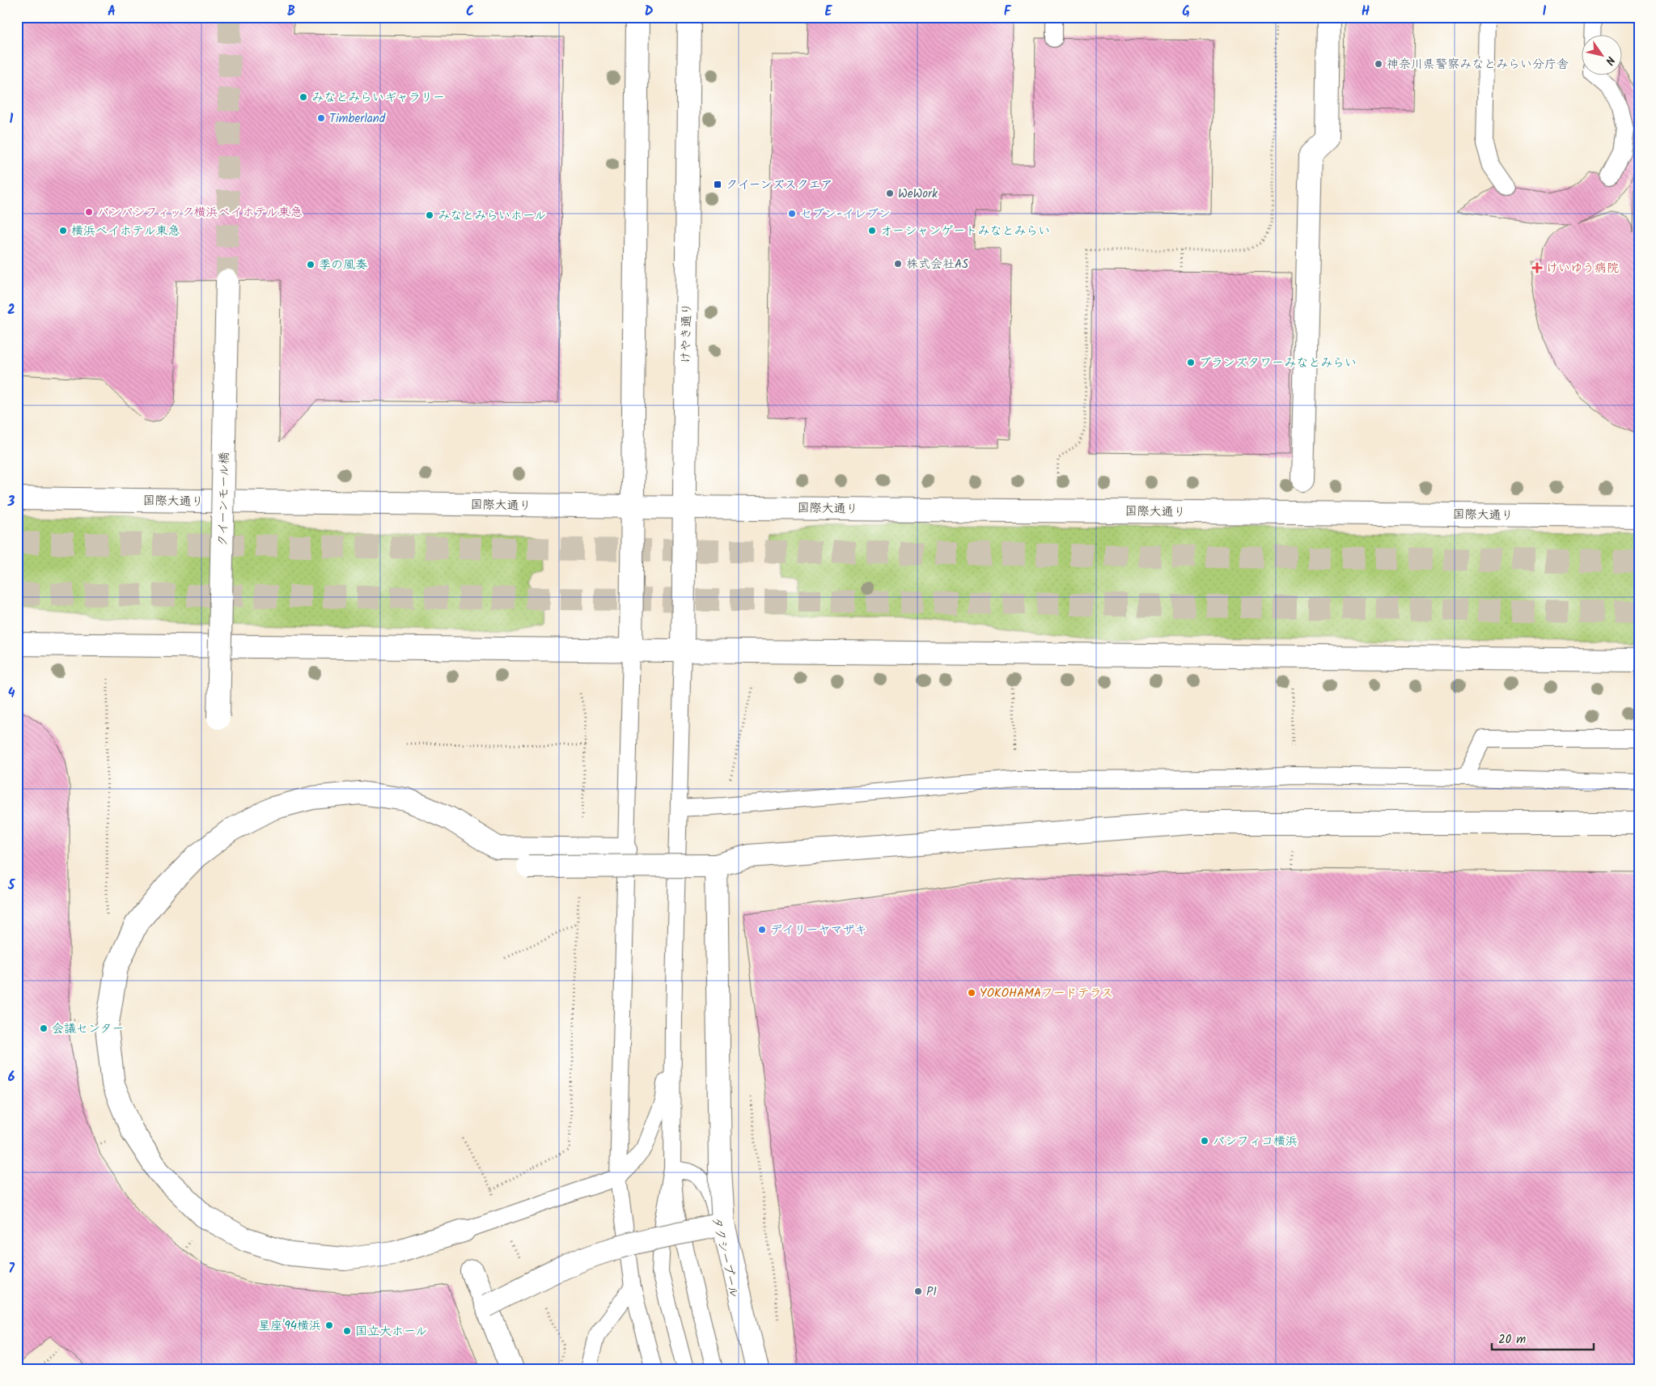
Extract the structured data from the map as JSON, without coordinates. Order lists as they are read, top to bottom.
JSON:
{
  "streets": {
    "street": ["けやき通り", "クイーンモール橋", "国際大通り"],
    "lane": ["タクシープール"]
  },
  "crossings": [
    ["けやき通り", "国際大通り"]
  ],
  "places": {
    "other": [
      "神奈川県警察みなとみらい分庁舎",
      "みなとみらいギャラリー",
      "Timberland",
      "WeWork",
      "パンパシフィック横浜ベイホテル東急",
      "セブン-イレブン",
      "みなとみらいホール",
      "横浜ベイホテル東急",
      "オーシャンゲートみなとみらい",
      "株式会社AS",
      "季の風奏",
      "ブランズタワーみなとみらい",
      "デイリーヤマザキ",
      "YOKOHAMAフードテラス",
      "会議センター",
      "パシフィコ横浜",
      "P1",
      "星座'94横浜",
      "国立大ホール"
    ],
    "transit": ["クイーンズスクエア"],
    "health": ["けいゆう病院"]
  },
  "scale_bar": "20 m",
  "north": "bottom right",
  "grid": {
    "columns": [
      "A",
      "B",
      "C",
      "D",
      "E",
      "F",
      "G",
      "H",
      "I"
    ],
    "rows": [
      "1",
      "2",
      "3",
      "4",
      "5",
      "6",
      "7"
    ]
  }
}
